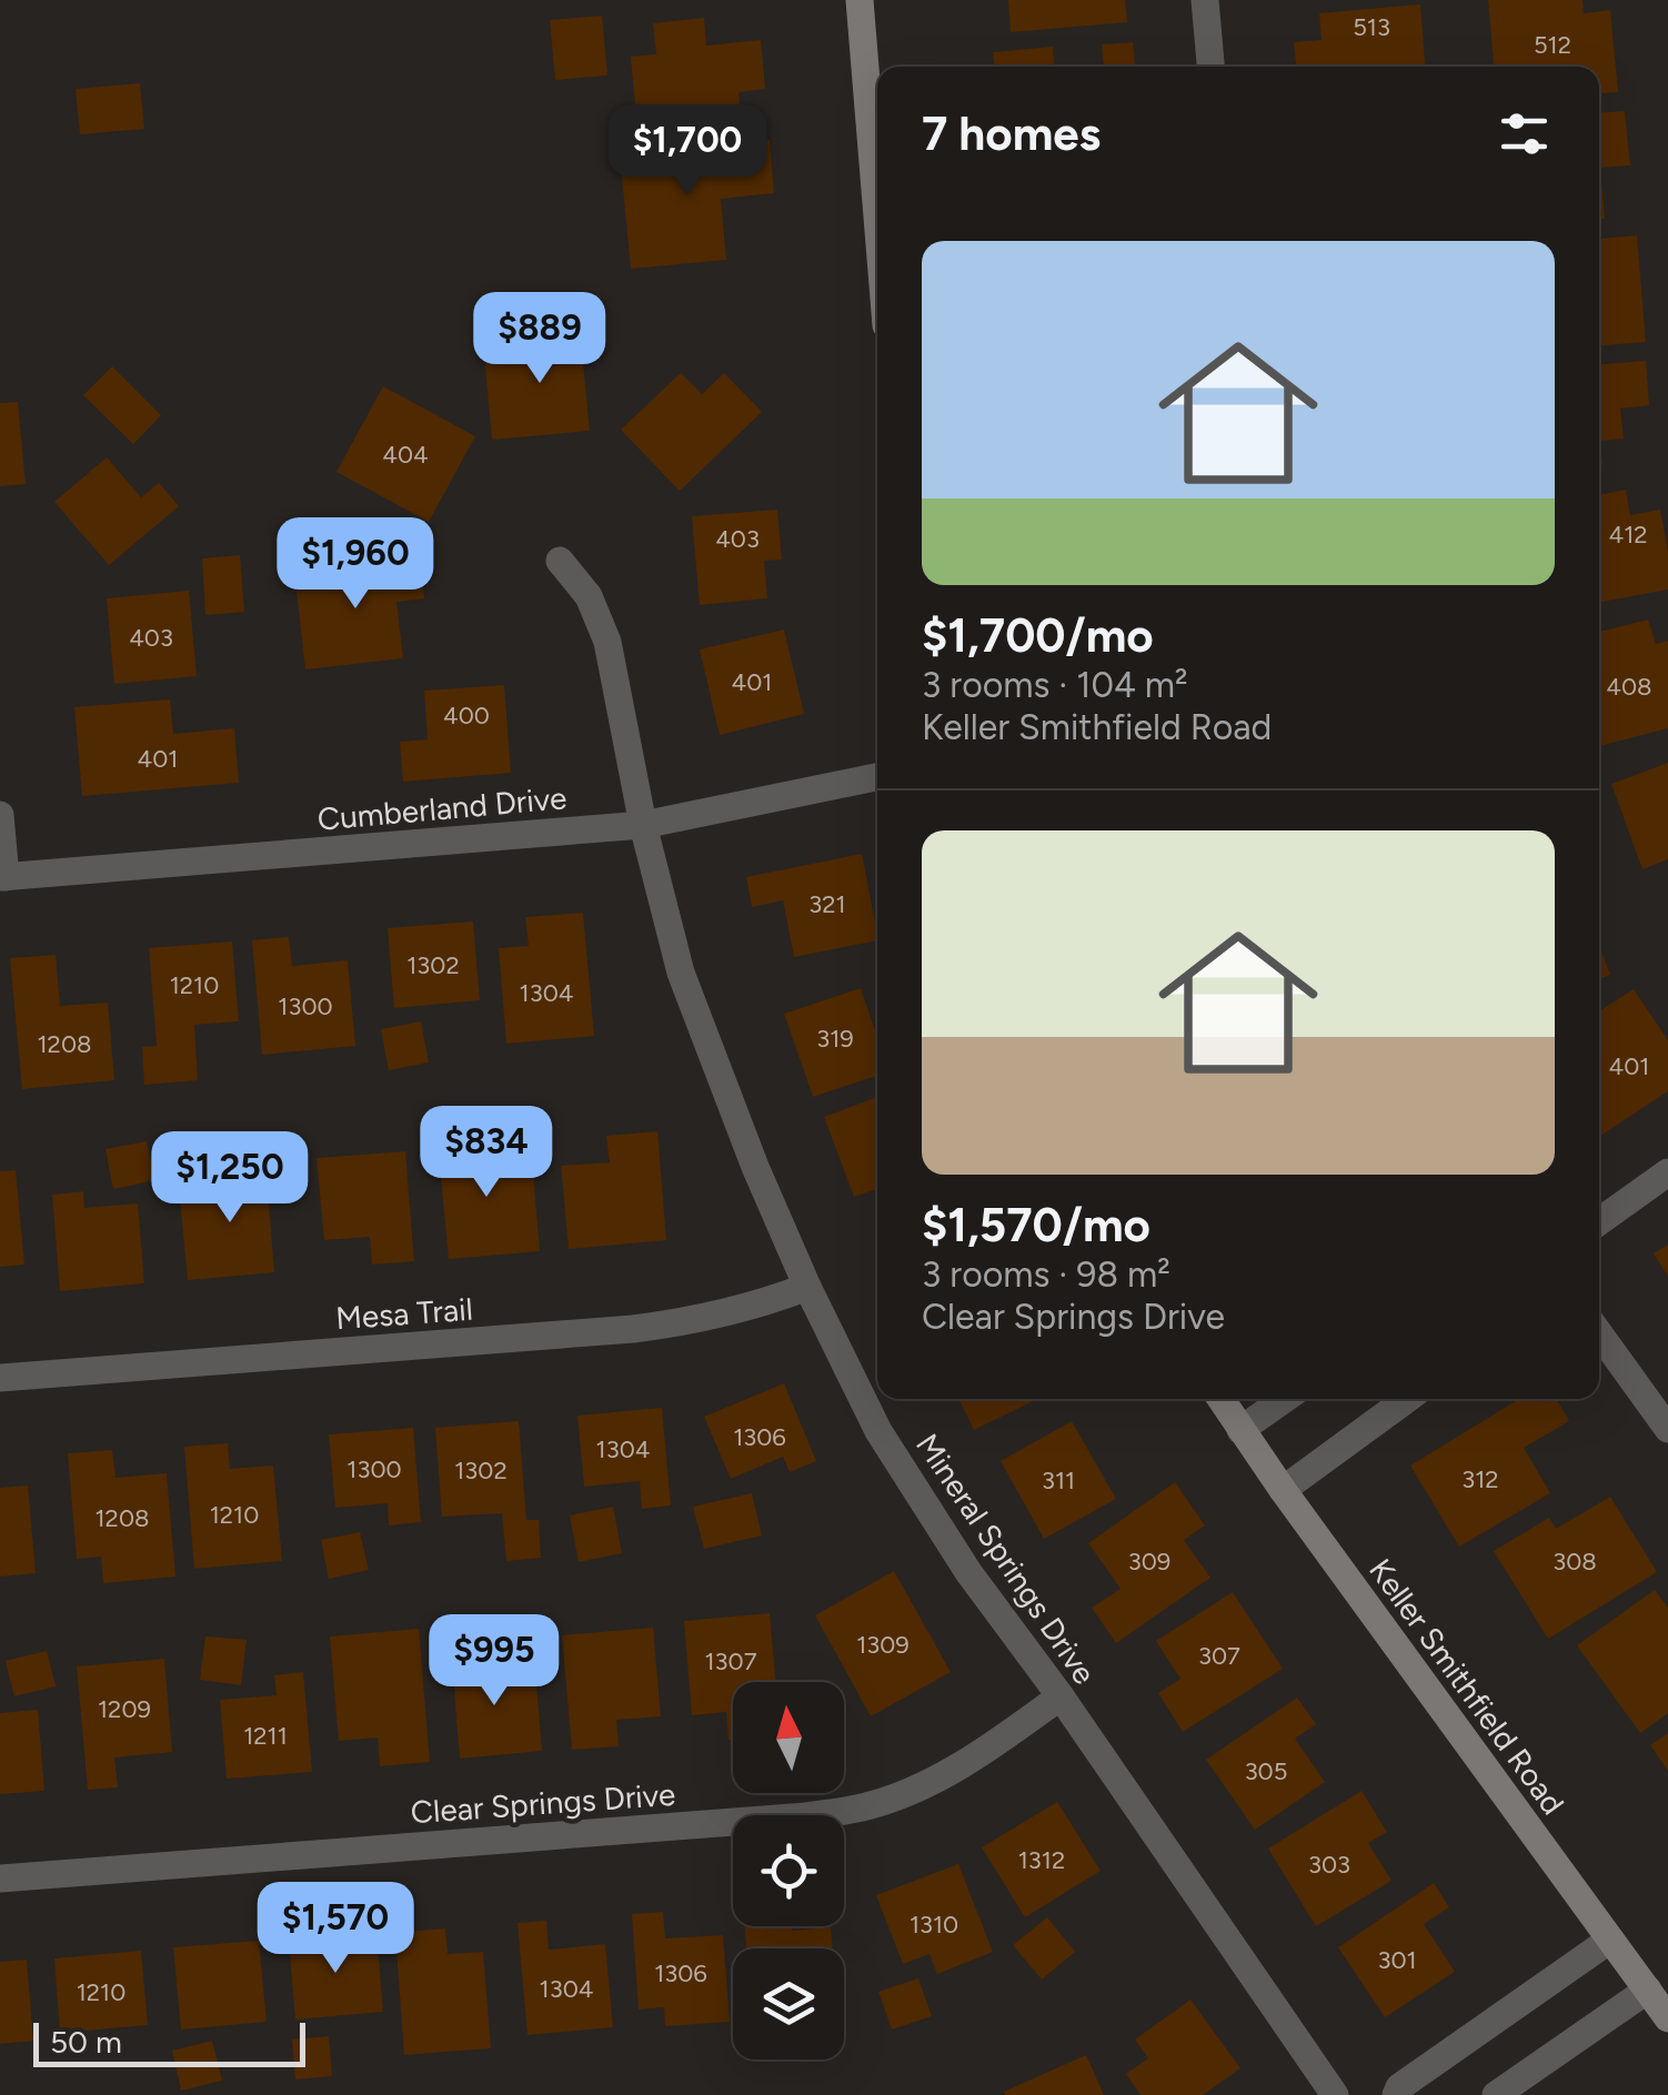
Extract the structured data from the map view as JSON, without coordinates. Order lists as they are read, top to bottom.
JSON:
{
  "streets": {
    "main road": ["Keller Smithfield Road"],
    "street": [
      "Cumberland Drive",
      "Mesa Trail",
      "Mineral Springs Drive",
      "Clear Springs Drive"
    ]
  },
  "crossings": [
    ["Cumberland Drive", "Mineral Springs Drive"],
    ["Mesa Trail", "Mineral Springs Drive"],
    ["Mineral Springs Drive", "Clear Springs Drive"]
  ],
  "house_numbers": [
    "513",
    "512",
    "404",
    "412",
    "403",
    "403",
    "401",
    "408",
    "400",
    "401",
    "321",
    "1302",
    "1210",
    "1304",
    "1300",
    "319",
    "1208",
    "401",
    "1306",
    "1304",
    "1300",
    "1302",
    "312",
    "311",
    "1210",
    "1208",
    "309",
    "308",
    "1309",
    "307",
    "1307",
    "1209",
    "1211",
    "305",
    "1312",
    "303",
    "1310",
    "301",
    "1306",
    "1304",
    "1210"
  ],
  "scale_bar": "50 m",
  "north": "top",
  "page": {
    "heading": "7 homes",
    "price": [
      "$1,700",
      "$889",
      "$1,960",
      "$834",
      "$1,250",
      "$995",
      "$1,570"
    ],
    "list": [
      {
        "name": "$1,700/mo",
        "note": "3 rooms · 104 m² · Keller Smithfield Road"
      },
      {
        "name": "$1,570/mo",
        "note": "3 rooms · 98 m² · Clear Springs Drive"
      }
    ],
    "scale": "50 m"
  }
}
